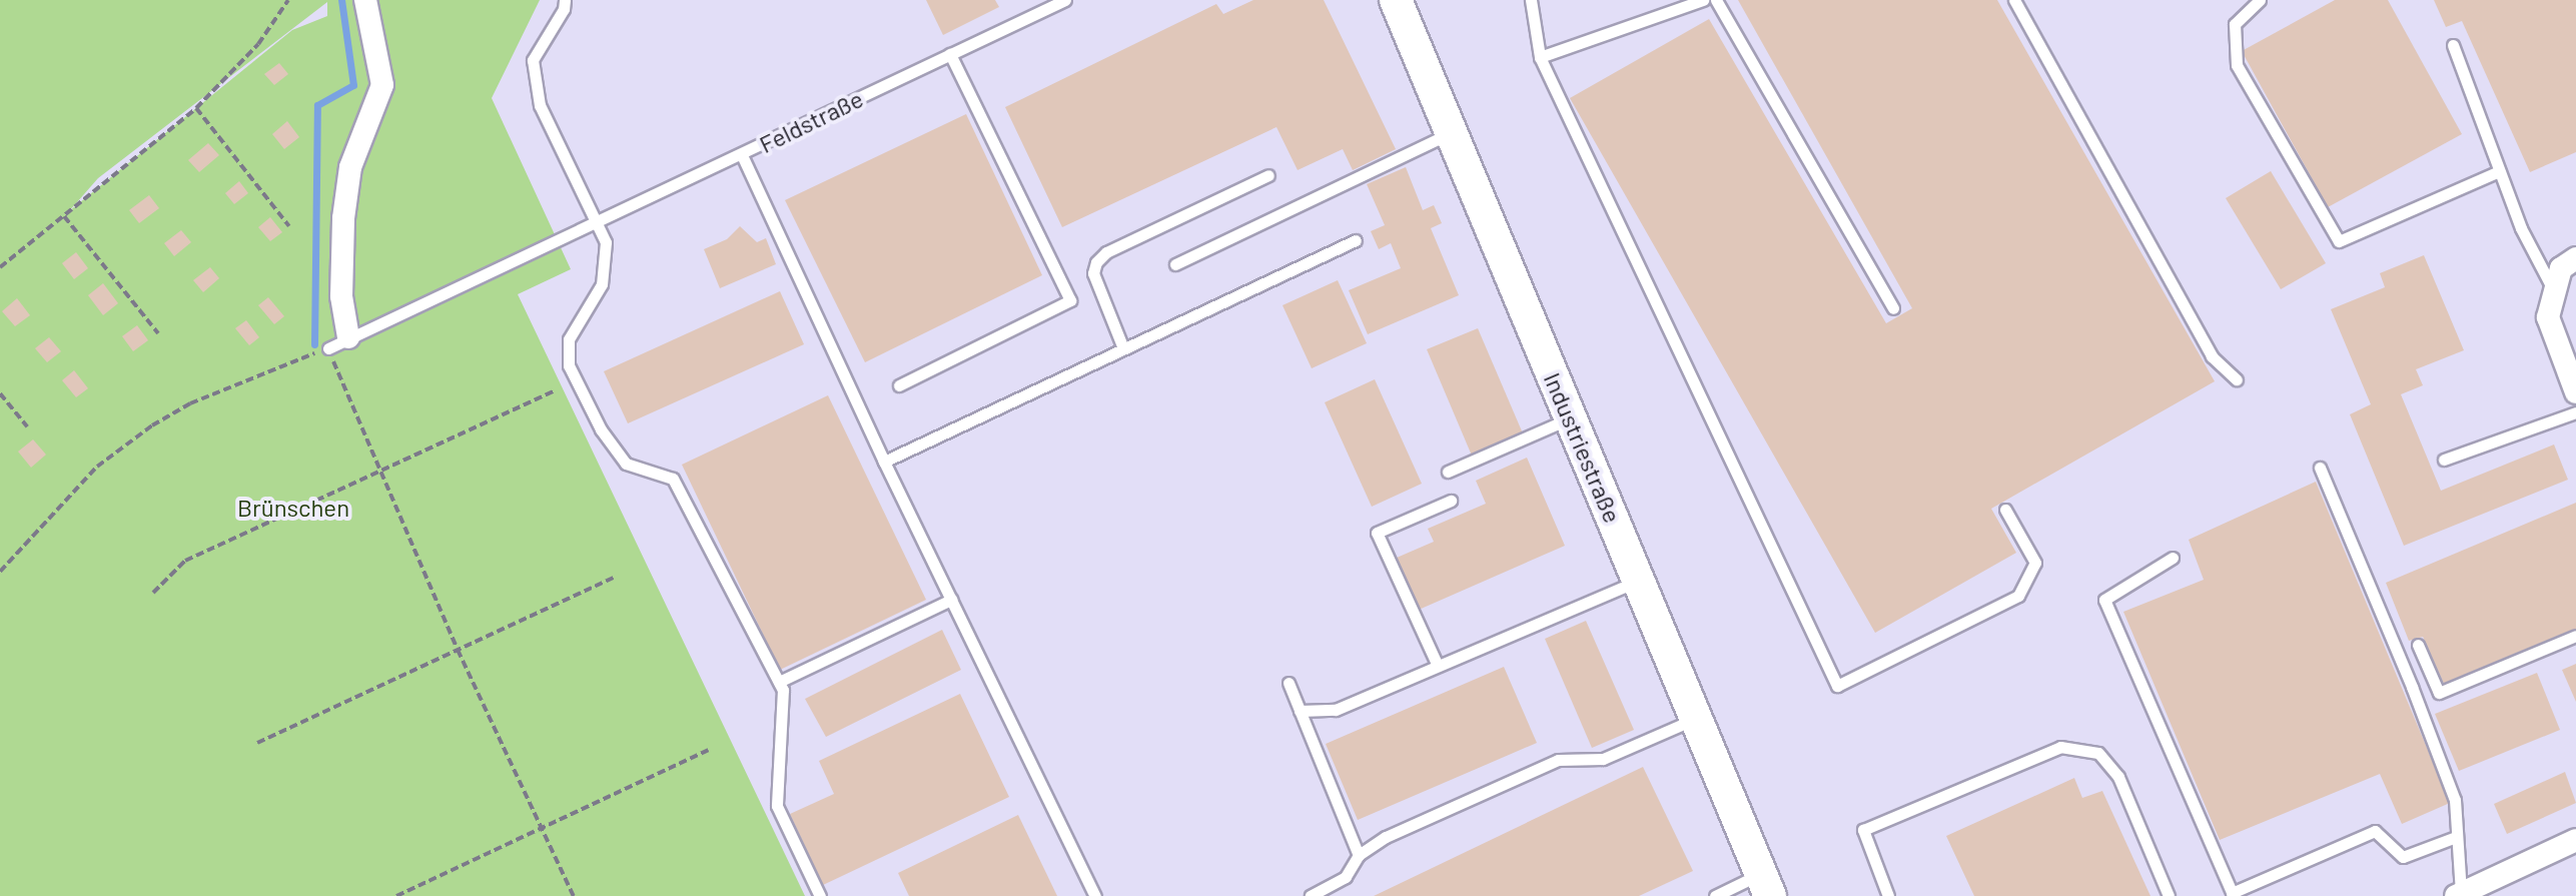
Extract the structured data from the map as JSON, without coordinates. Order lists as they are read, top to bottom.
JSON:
{
  "streets": {
    "street": ["Industriestraße"],
    "lane": ["Feldstraße"]
  },
  "parks": ["Brünschen"]
}
